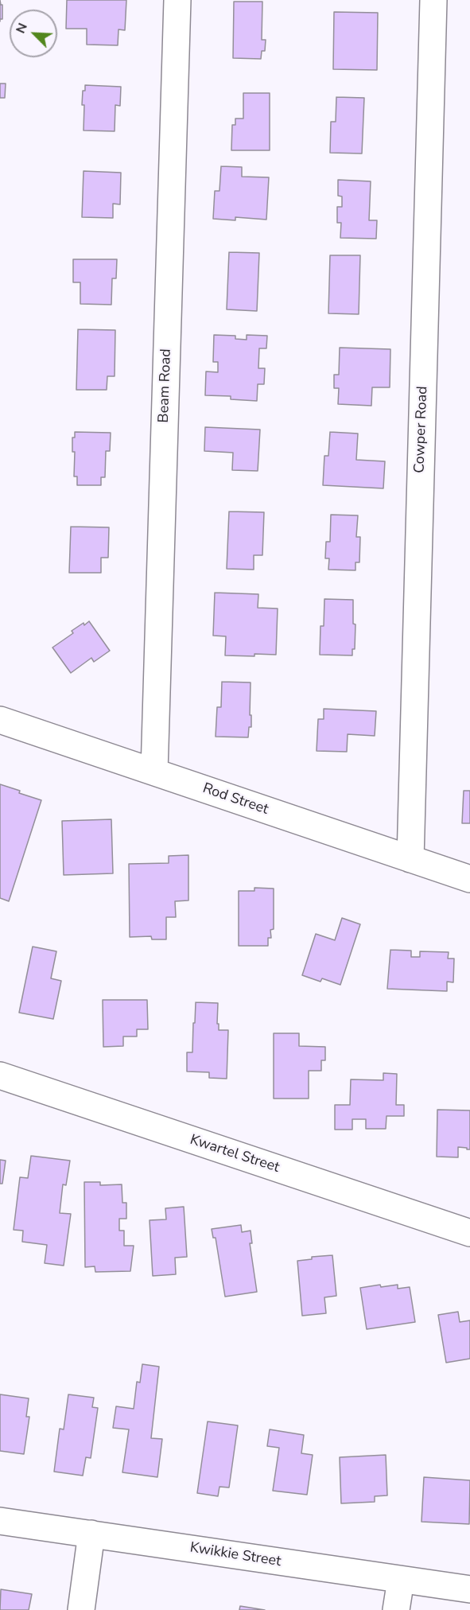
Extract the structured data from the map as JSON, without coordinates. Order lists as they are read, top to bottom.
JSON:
{
  "streets": {
    "street": [
      "Beam Road",
      "Cowper Road",
      "Rod Street",
      "Kwartel Street",
      "Kwikkie Street"
    ]
  },
  "crossings": [
    ["Beam Road", "Rod Street"],
    ["Cowper Road", "Rod Street"]
  ],
  "north": "top left"
}
